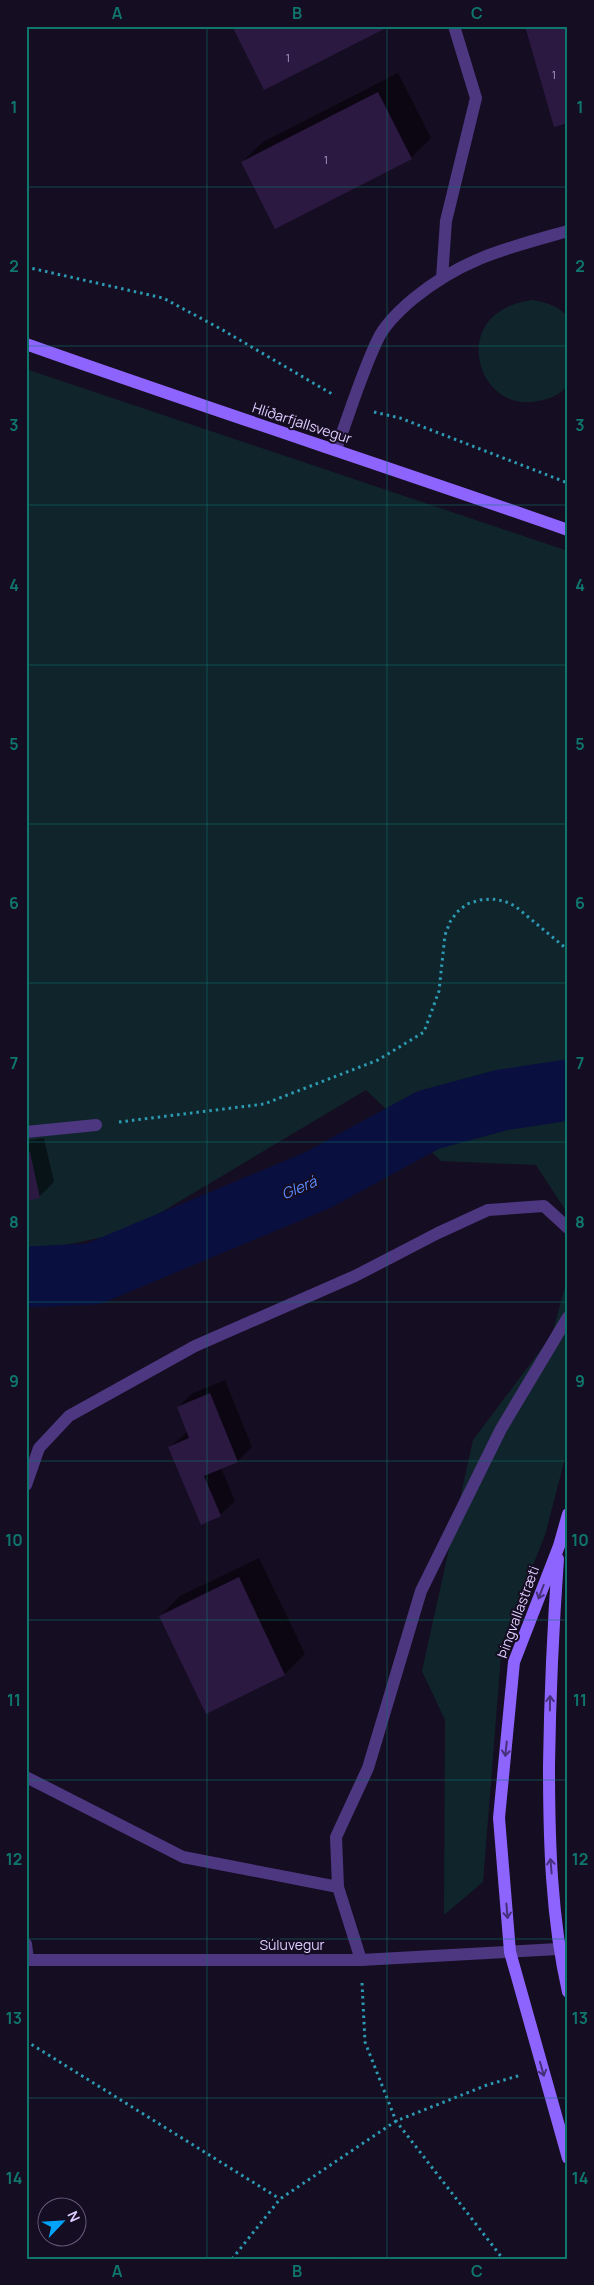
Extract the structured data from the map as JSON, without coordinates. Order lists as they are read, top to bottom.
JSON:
{
  "streets": {
    "main road": ["Hlíðarfjallsvegur", "Þingvallastræti"],
    "street": ["Súluvegur"]
  },
  "crossings": [
    ["Þingvallastræti", "Súluvegur"]
  ],
  "water": ["Glerá"],
  "house_numbers": ["1", "1", "1"],
  "north": "top right",
  "grid": {
    "columns": ["A", "B", "C"],
    "rows": [
      "1",
      "2",
      "3",
      "4",
      "5",
      "6",
      "7",
      "8",
      "9",
      "10",
      "11",
      "12",
      "13",
      "14"
    ]
  }
}
